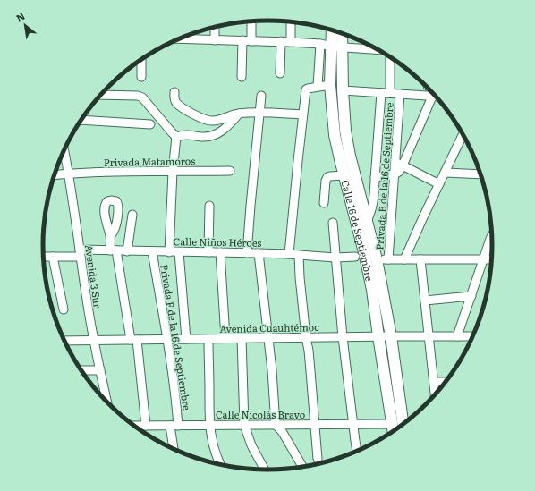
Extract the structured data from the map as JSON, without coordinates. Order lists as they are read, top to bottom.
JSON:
{
  "streets": {
    "main road": ["Calle 16 de Septiembre"],
    "street": [
      "Privada Matamoros",
      "Privada B de la 16 de Septiembre",
      "Calle Niños Héroes",
      "Avenida 3 Sur",
      "Avenida Cuauhtémoc",
      "Privada F de la 16 de Septiembre",
      "Calle Nicolás Bravo"
    ]
  },
  "crossings": [
    ["Privada Matamoros", "Avenida 3 Sur"],
    ["Privada Matamoros", "Privada F de la 16 de Septiembre"],
    ["Calle 16 de Septiembre", "Avenida Cuauhtémoc"],
    ["Calle 16 de Septiembre", "Calle Nicolás Bravo"],
    ["Calle Niños Héroes", "Avenida 3 Sur"],
    ["Calle Niños Héroes", "Privada F de la 16 de Septiembre"],
    ["Avenida 3 Sur", "Avenida Cuauhtémoc"],
    ["Avenida Cuauhtémoc", "Privada F de la 16 de Septiembre"],
    ["Privada F de la 16 de Septiembre", "Calle Nicolás Bravo"]
  ],
  "north": "top left"
}
